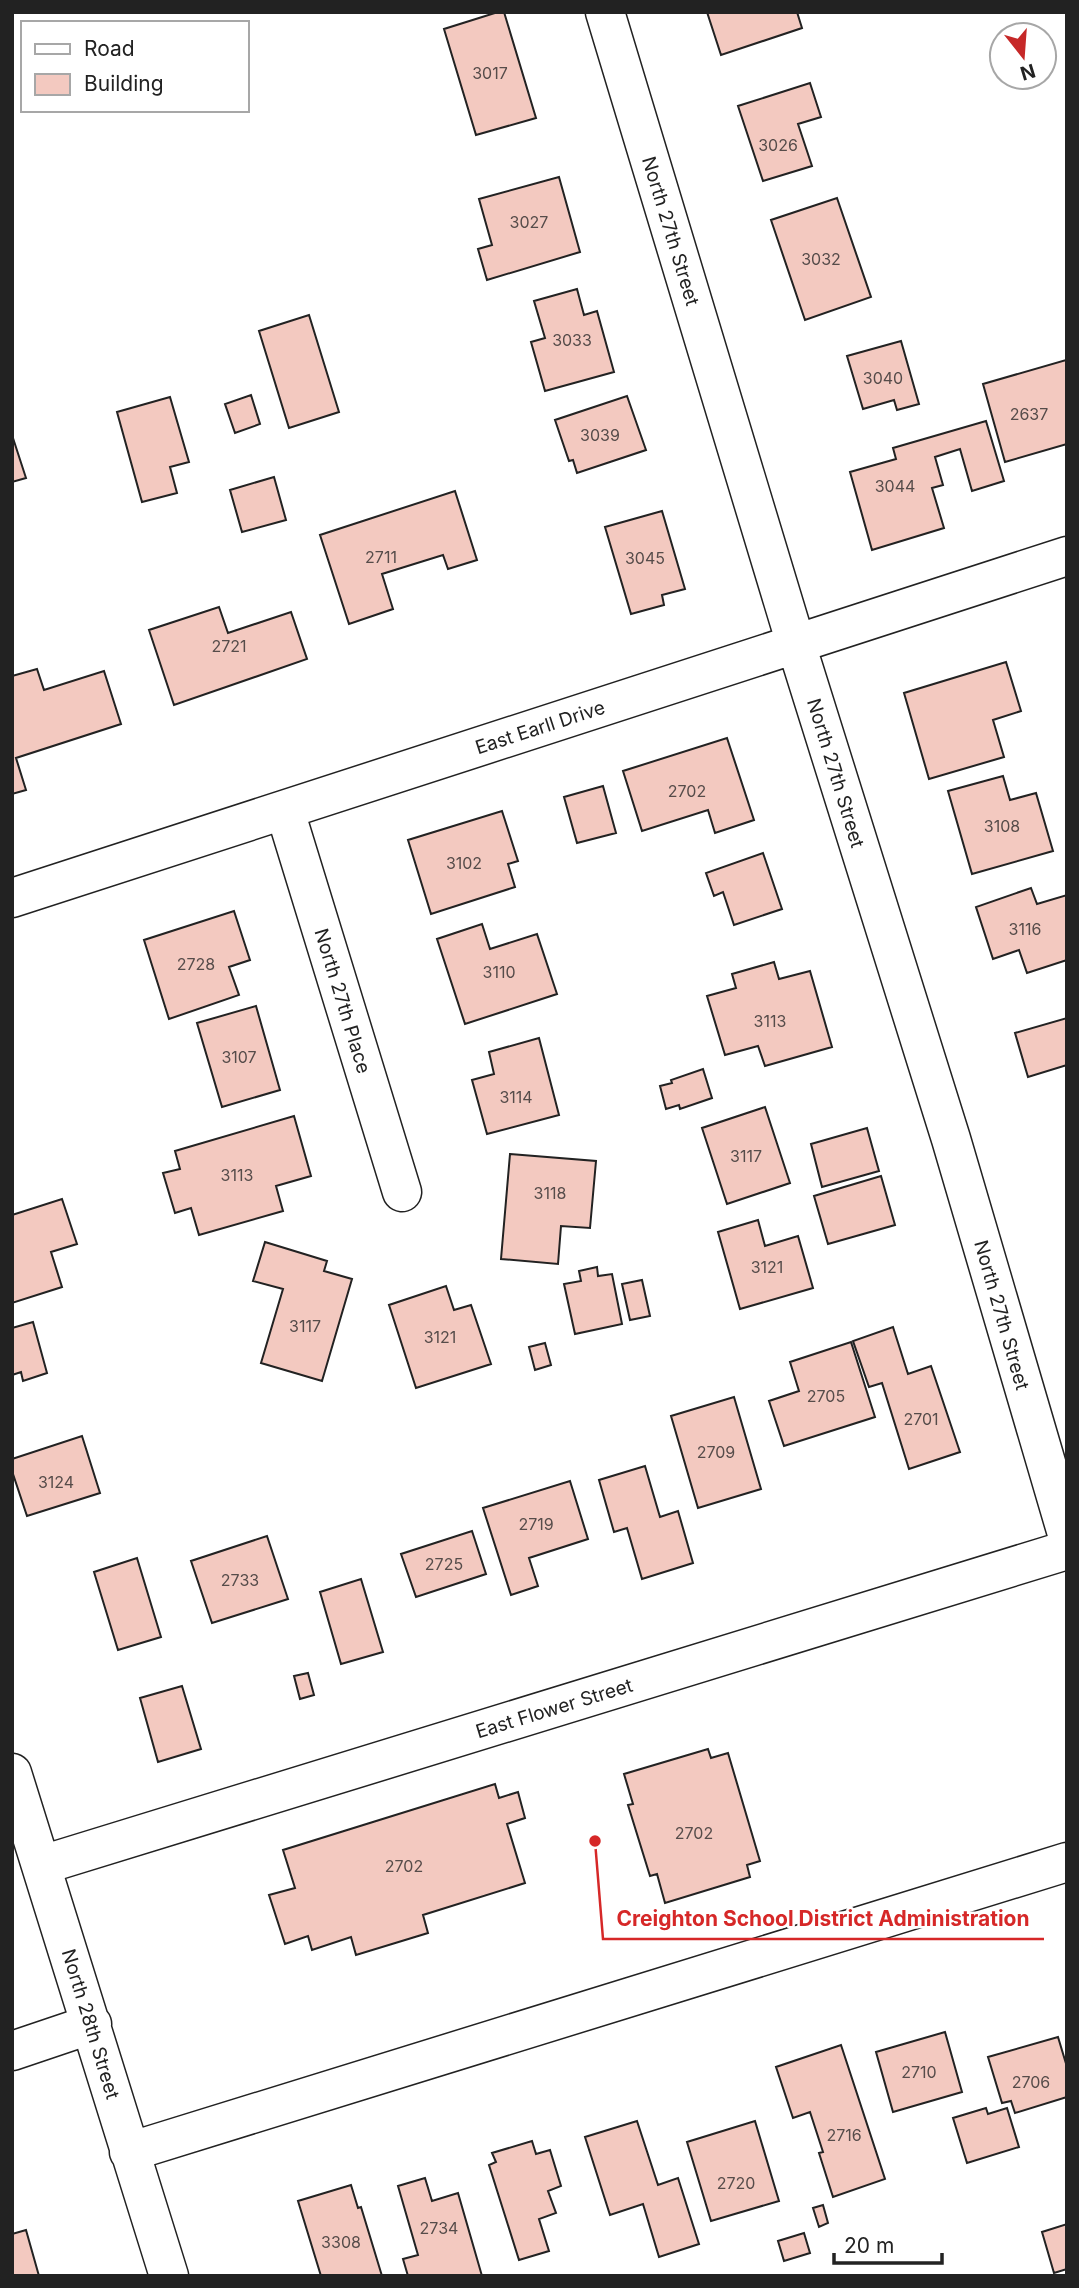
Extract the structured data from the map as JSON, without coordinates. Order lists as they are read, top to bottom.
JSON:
{
  "streets": {
    "street": [
      "North 27th Street",
      "East Earll Drive",
      "North 27th Place",
      "East Flower Street",
      "North 28th Street"
    ]
  },
  "crossings": [
    ["North 27th Street", "East Earll Drive"],
    ["East Earll Drive", "North 27th Place"],
    ["East Flower Street", "North 28th Street"]
  ],
  "places": ["Creighton School District Administration"],
  "house_numbers": [
    "3017",
    "3026",
    "3027",
    "3032",
    "3033",
    "3040",
    "2637",
    "3039",
    "3044",
    "2711",
    "3045",
    "2721",
    "2702",
    "3108",
    "3102",
    "3116",
    "2728",
    "3110",
    "3113",
    "3107",
    "3114",
    "3117",
    "3113",
    "3118",
    "3121",
    "3117",
    "3121",
    "2705",
    "2701",
    "2709",
    "3124",
    "2719",
    "2725",
    "2733",
    "2702",
    "2702",
    "2710",
    "2706",
    "2716",
    "2720",
    "2734",
    "3308"
  ],
  "legend": ["Road", "Building"],
  "scale_bar": "20 m",
  "north": "bottom"
}
